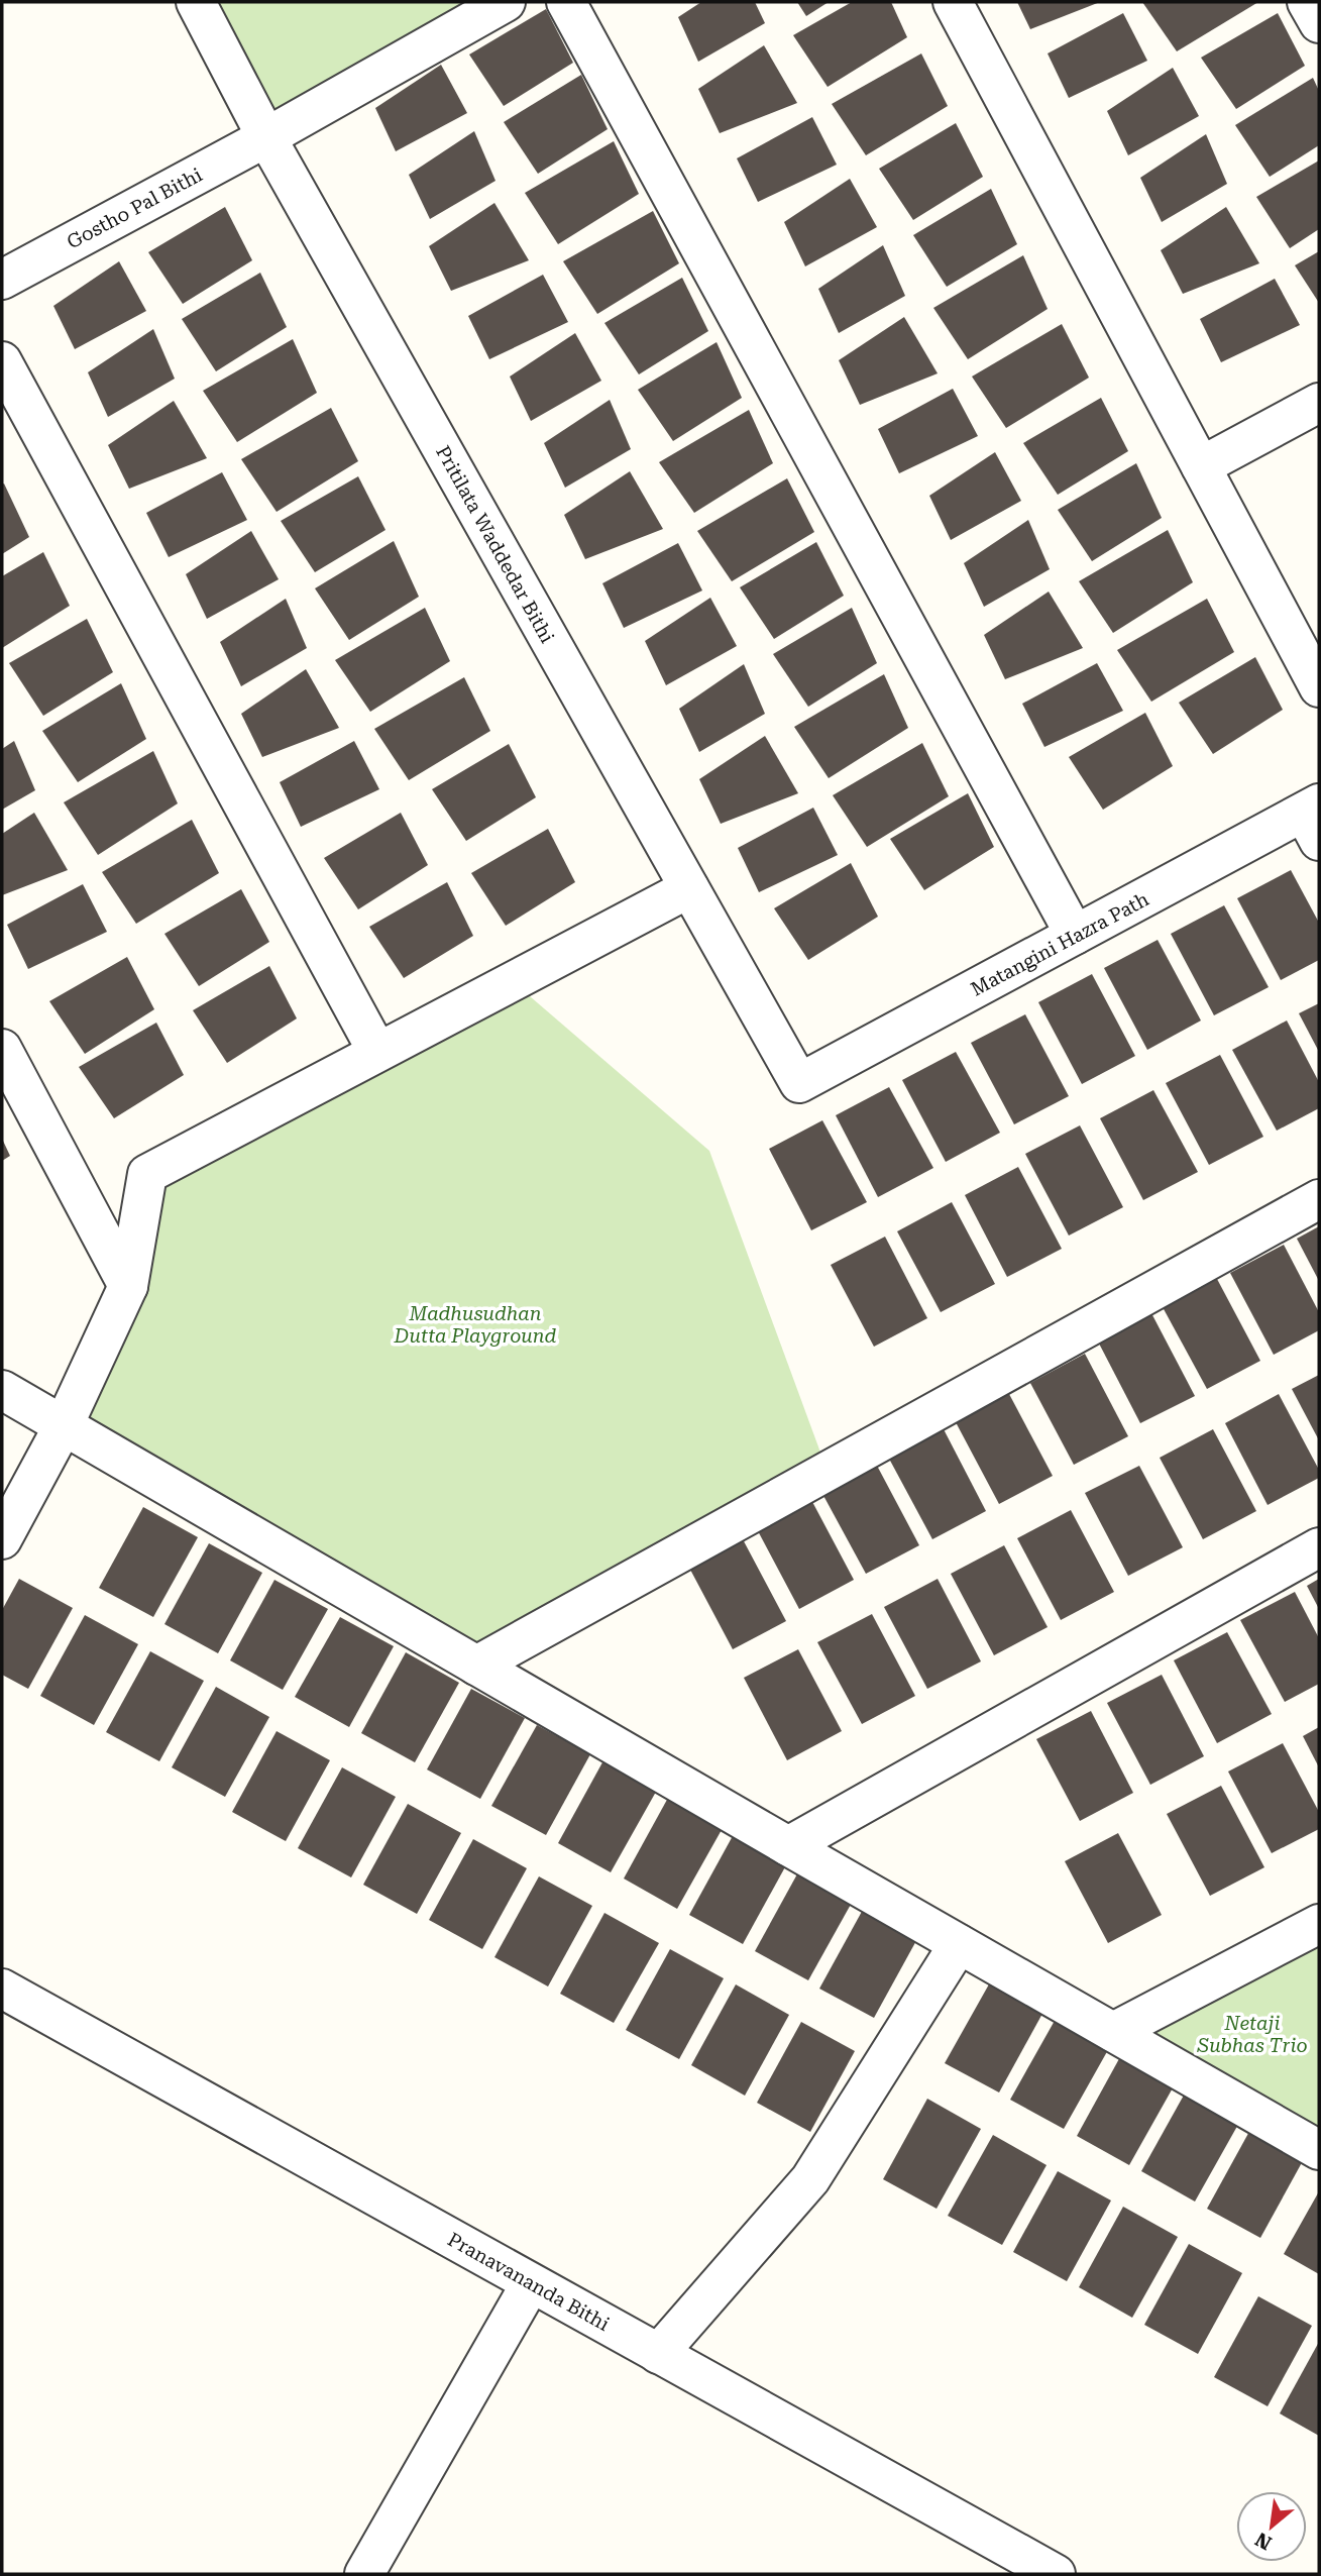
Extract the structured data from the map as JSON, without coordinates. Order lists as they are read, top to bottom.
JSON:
{
  "streets": {
    "street": [
      "Gostho Pal Bithi",
      "Pritilata Waddedar Bithi",
      "Matangini Hazra Path",
      "Pranavananda Bithi"
    ]
  },
  "crossings": [
    ["Gostho Pal Bithi", "Pritilata Waddedar Bithi"],
    ["Pritilata Waddedar Bithi", "Matangini Hazra Path"]
  ],
  "parks": ["Madhusudhan Dutta Playground", "Netaji Subhas Trio"],
  "north": "bottom left"
}
